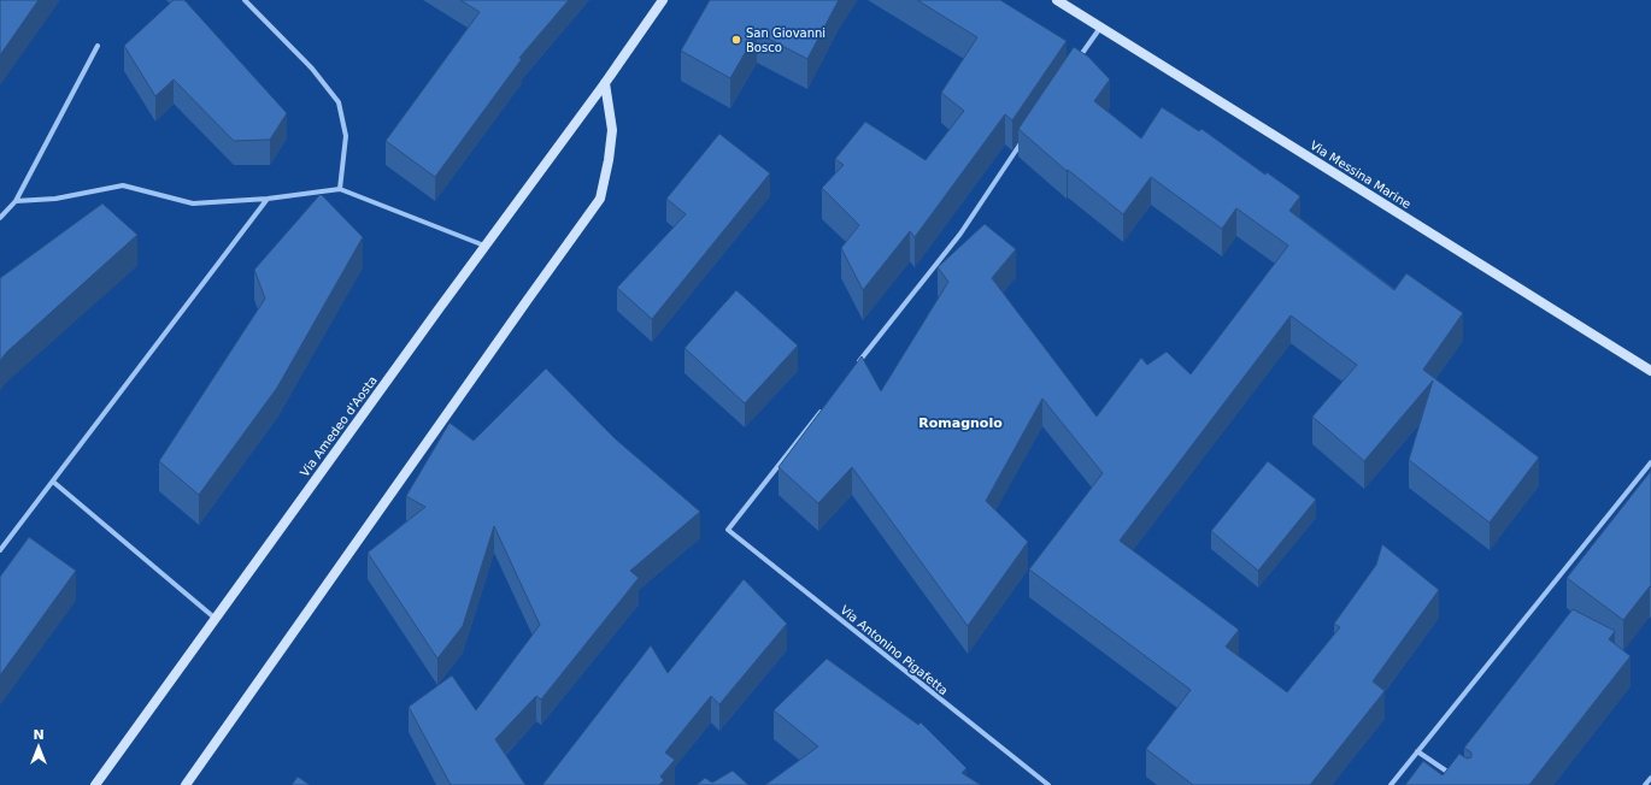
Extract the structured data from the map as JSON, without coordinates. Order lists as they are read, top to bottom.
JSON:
{
  "streets": {
    "street": ["Via Messina Marine", "Via Amedeo d'Aosta", "Via Antonino Pigafetta"]
  },
  "districts": ["Romagnolo"],
  "places": ["San Giovanni Bosco"],
  "north": "top"
}
